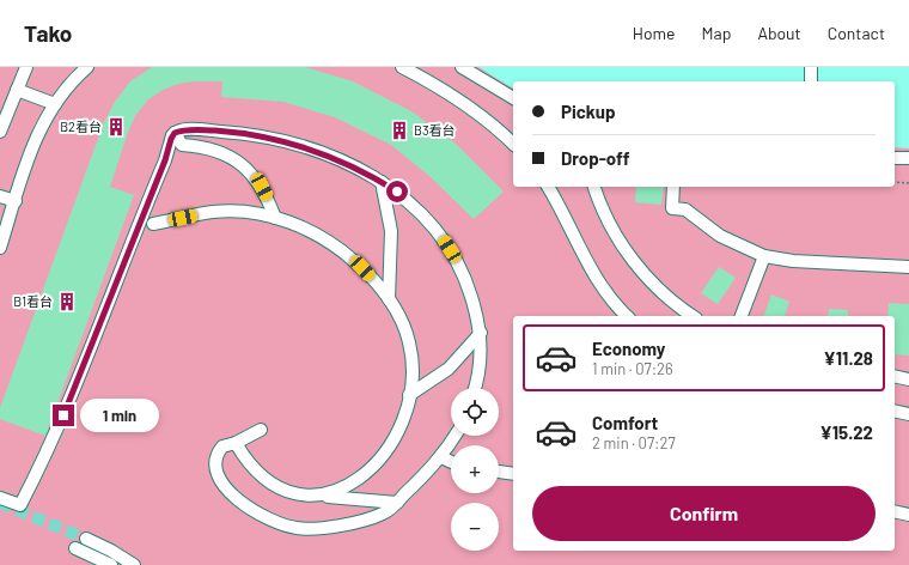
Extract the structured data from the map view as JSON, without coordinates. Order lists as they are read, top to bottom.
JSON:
{
  "places": {
    "building": ["B2看台", "B3看台", "B1看台"]
  },
  "page": {
    "header": "Tako",
    "nav": [
      "Home",
      "Map",
      "About",
      "Contact"
    ],
    "banner": ["Pickup", "Drop-off"],
    "list": [
      {
        "name": "Economy",
        "note": "1 min · 07:26",
        "value": "¥11.28"
      },
      {
        "name": "Comfort",
        "note": "2 min · 07:27",
        "value": "¥15.22"
      }
    ],
    "map_buttons": ["+", "−"],
    "bubble": "1 min",
    "buttons": "Confirm"
  }
}
